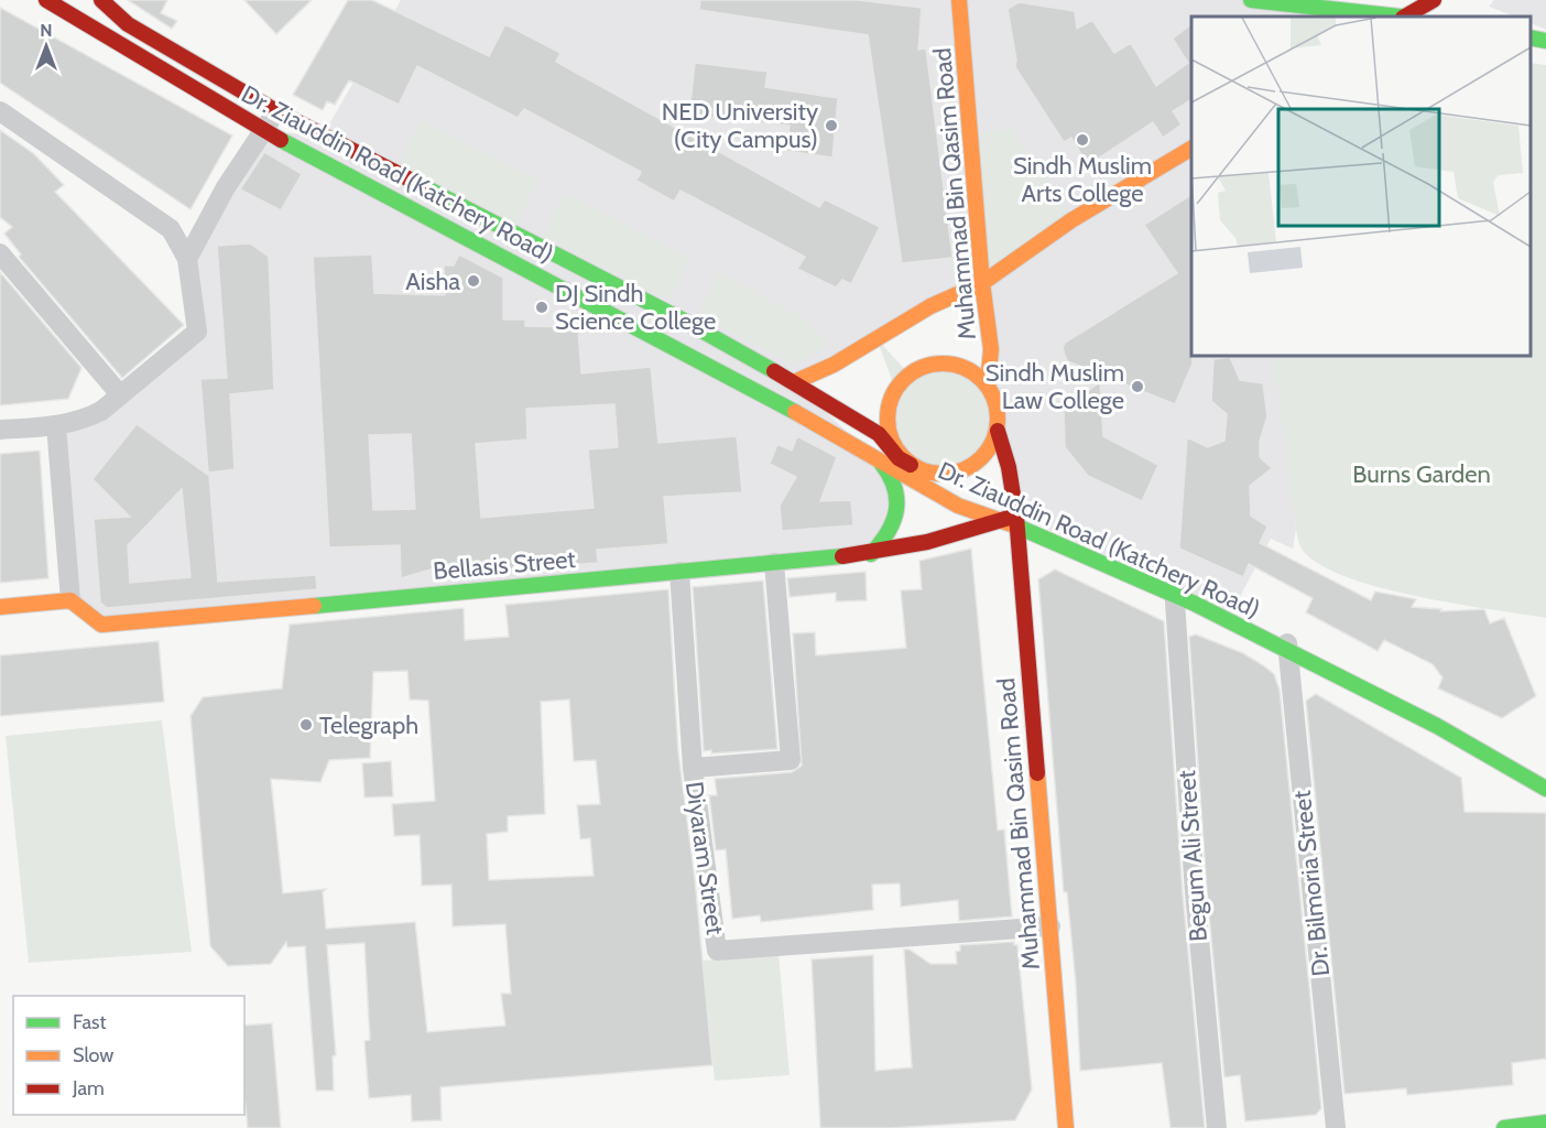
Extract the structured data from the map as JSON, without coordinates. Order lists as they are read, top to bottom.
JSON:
{
  "streets": {
    "main road": ["Dr. Ziauddin Road (Katchery Road)", "Muhammad Bin Qasim Road", "Bellasis Street"],
    "street": ["Begum Ali Street", "Diyaram Street", "Dr. Bilmoria Street"]
  },
  "crossings": [
    ["Dr. Ziauddin Road (Katchery Road)", "Muhammad Bin Qasim Road"],
    ["Dr. Ziauddin Road (Katchery Road)", "Bellasis Street"],
    ["Dr. Ziauddin Road (Katchery Road)", "Begum Ali Street"],
    ["Dr. Ziauddin Road (Katchery Road)", "Dr. Bilmoria Street"],
    ["Muhammad Bin Qasim Road", "Bellasis Street"],
    ["Muhammad Bin Qasim Road", "Diyaram Street"],
    ["Bellasis Street", "Diyaram Street"]
  ],
  "parks": ["Burns Garden"],
  "places": [
    "NED University (City Campus)",
    "Sindh Muslim Arts College",
    "Aisha",
    "DJ Sindh Science College",
    "Sindh Muslim Law College",
    "Telegraph"
  ],
  "legend": ["Fast", "Slow", "Jam"],
  "north": "top"
}
